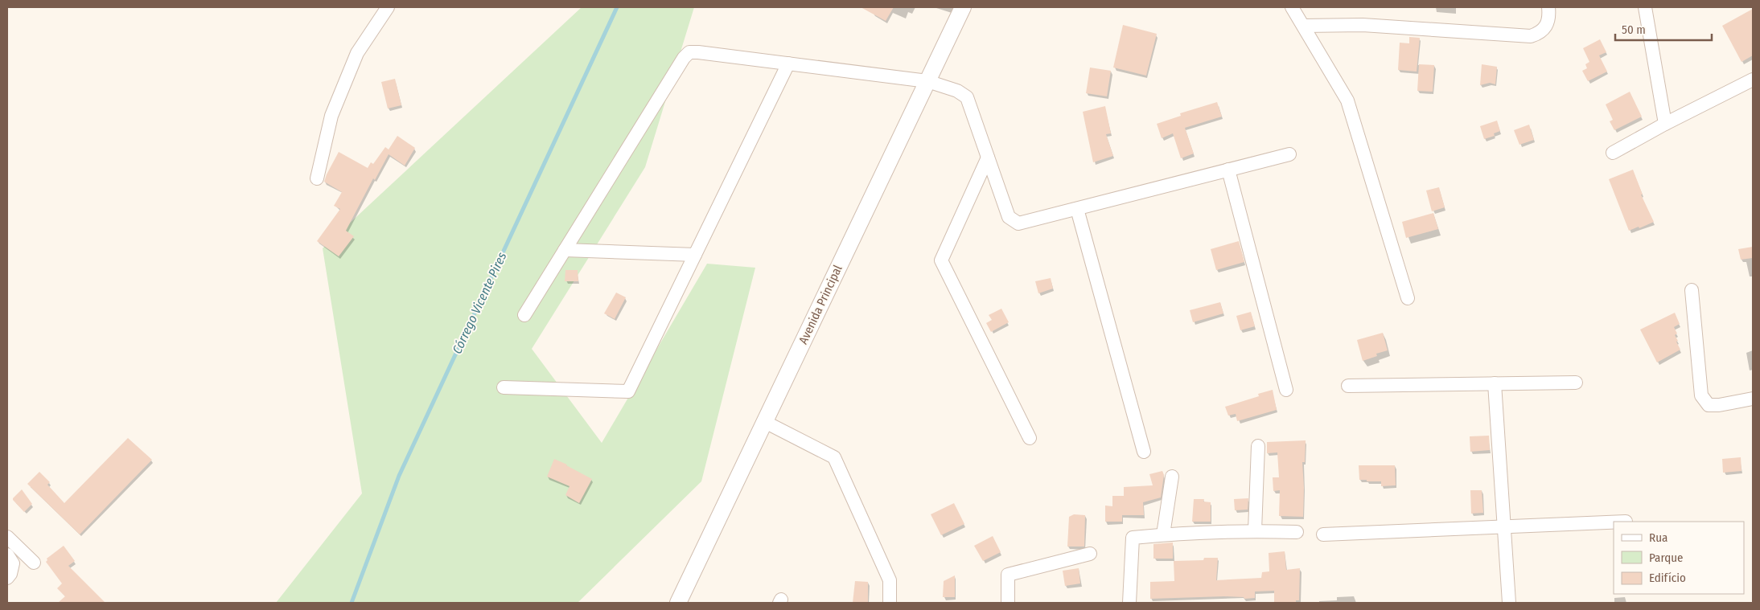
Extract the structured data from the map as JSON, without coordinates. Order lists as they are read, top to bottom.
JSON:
{
  "streets": {
    "street": ["Avenida Principal"]
  },
  "water": ["Córrego Vicente Pires"],
  "legend": ["Rua", "Parque", "Edifício"],
  "scale_bar": "50 m"
}
